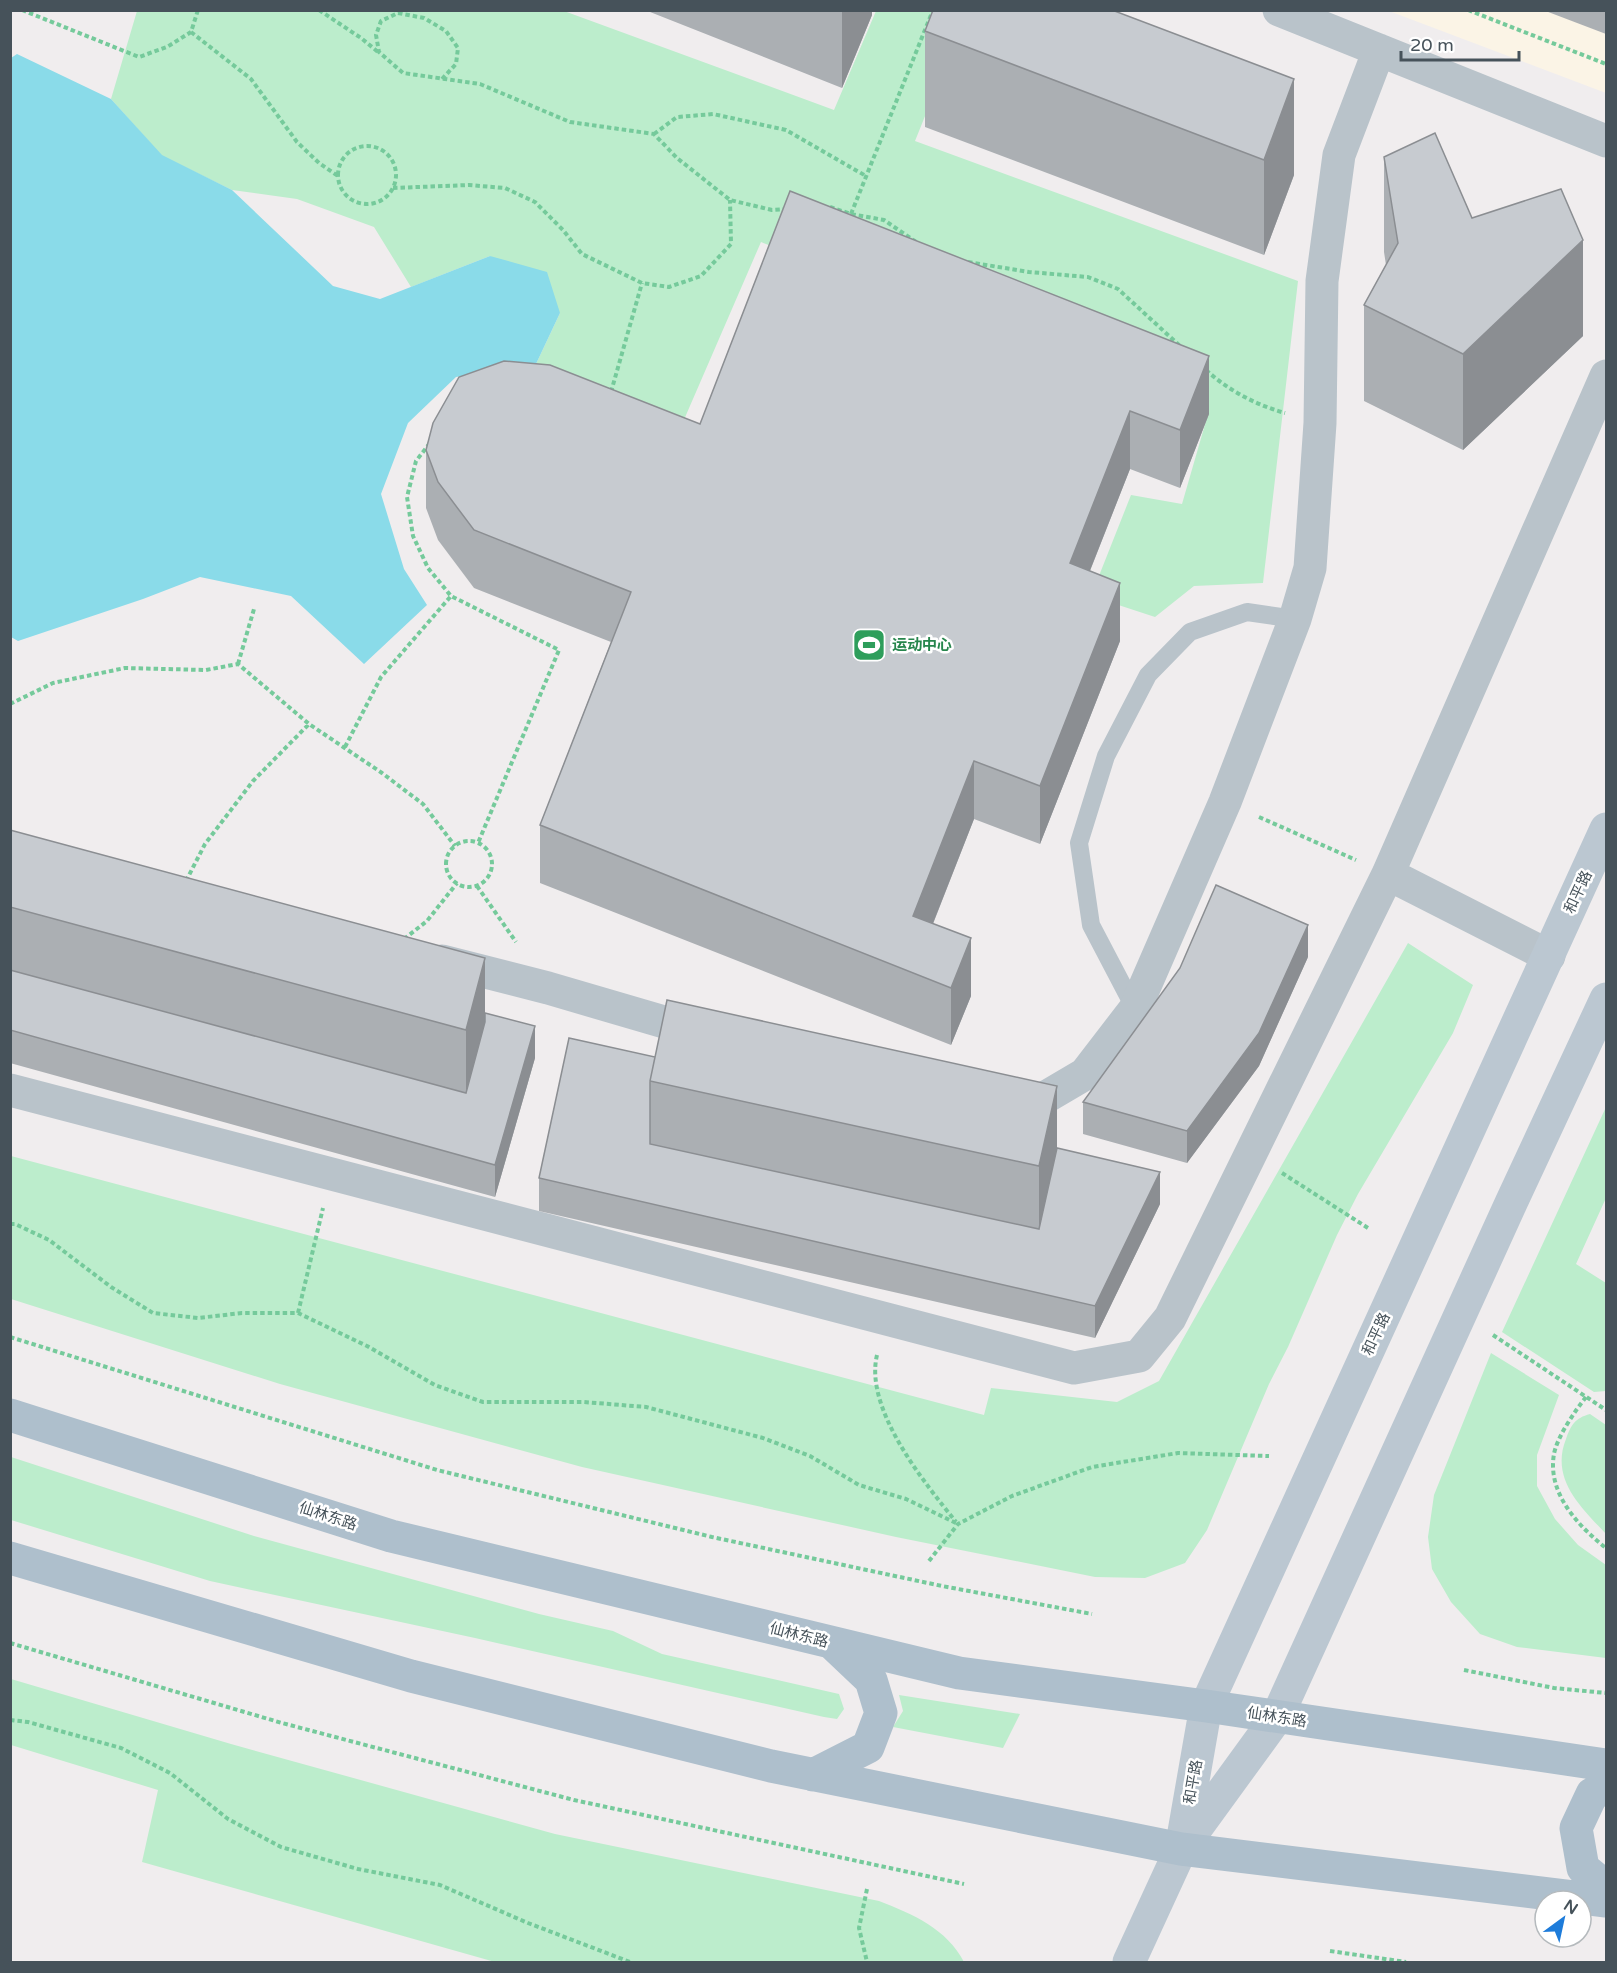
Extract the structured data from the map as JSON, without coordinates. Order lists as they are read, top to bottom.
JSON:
{
  "streets": {
    "main road": ["仙林东路"],
    "street": ["和平路"]
  },
  "crossings": [
    ["和平路", "仙林东路"]
  ],
  "places": {
    "sports": ["运动中心"]
  },
  "scale_bar": "20 m",
  "north": "top right"
}
